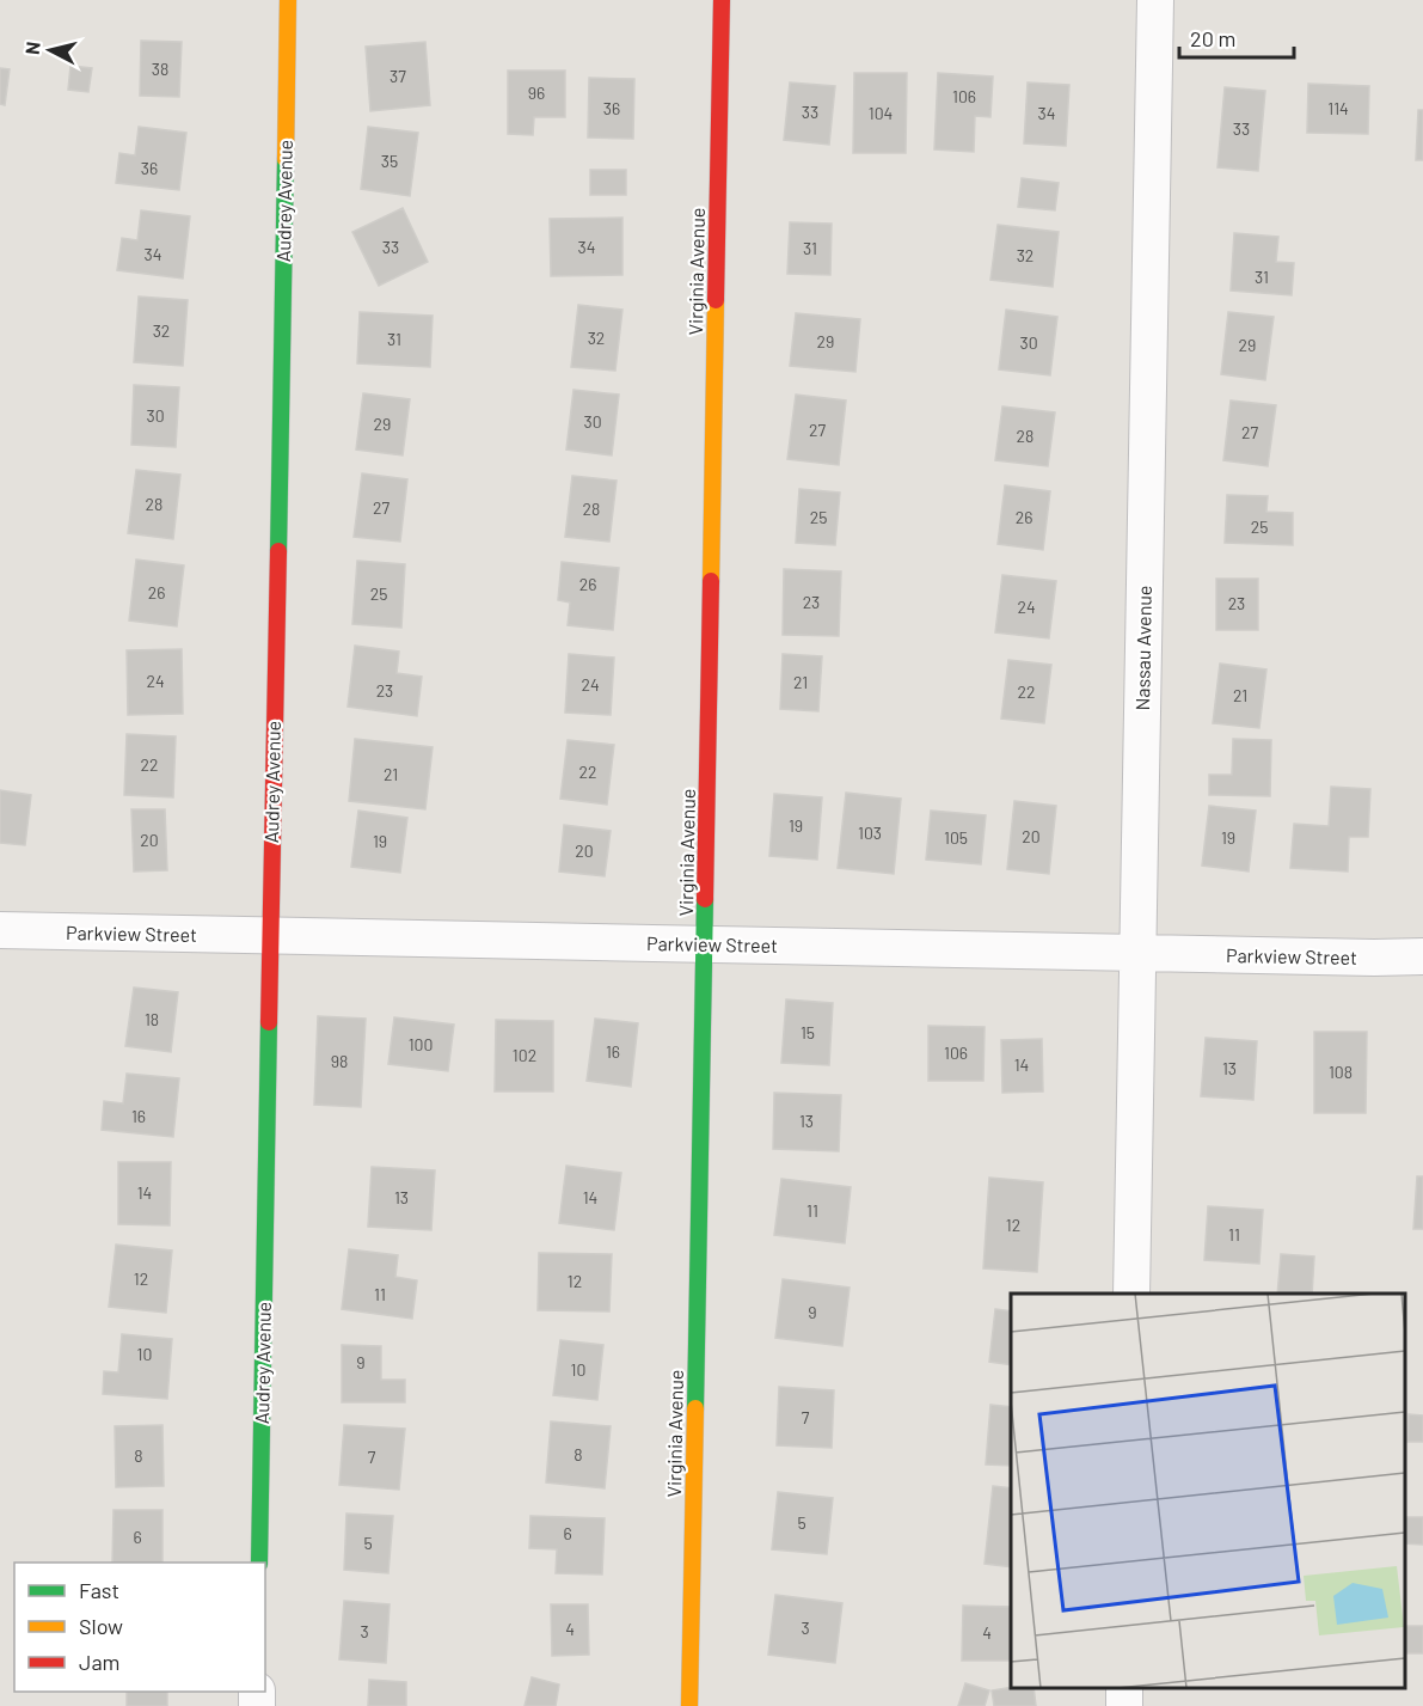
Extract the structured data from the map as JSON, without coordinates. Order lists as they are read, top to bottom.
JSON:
{
  "streets": {
    "street": [
      "Audrey Avenue",
      "Virginia Avenue",
      "Nassau Avenue",
      "Parkview Street"
    ]
  },
  "crossings": [
    ["Audrey Avenue", "Parkview Street"],
    ["Virginia Avenue", "Parkview Street"],
    ["Nassau Avenue", "Parkview Street"]
  ],
  "house_numbers": [
    "38",
    "37",
    "96",
    "106",
    "36",
    "114",
    "33",
    "104",
    "34",
    "33",
    "35",
    "36",
    "33",
    "34",
    "31",
    "34",
    "32",
    "31",
    "32",
    "32",
    "31",
    "29",
    "30",
    "29",
    "30",
    "30",
    "29",
    "27",
    "27",
    "28",
    "28",
    "27",
    "28",
    "25",
    "26",
    "25",
    "26",
    "26",
    "25",
    "23",
    "23",
    "24",
    "24",
    "21",
    "24",
    "23",
    "22",
    "21",
    "22",
    "22",
    "21",
    "19",
    "103",
    "20",
    "105",
    "19",
    "20",
    "19",
    "20",
    "18",
    "15",
    "100",
    "16",
    "106",
    "102",
    "98",
    "14",
    "13",
    "108",
    "16",
    "13",
    "14",
    "13",
    "14",
    "11",
    "12",
    "11",
    "12",
    "12",
    "11",
    "9",
    "10",
    "9",
    "10",
    "7",
    "8",
    "8",
    "7",
    "5",
    "6",
    "6",
    "5",
    "3",
    "4",
    "3",
    "4"
  ],
  "legend": ["Fast", "Slow", "Jam"],
  "scale_bar": "20 m",
  "north": "left"
}
